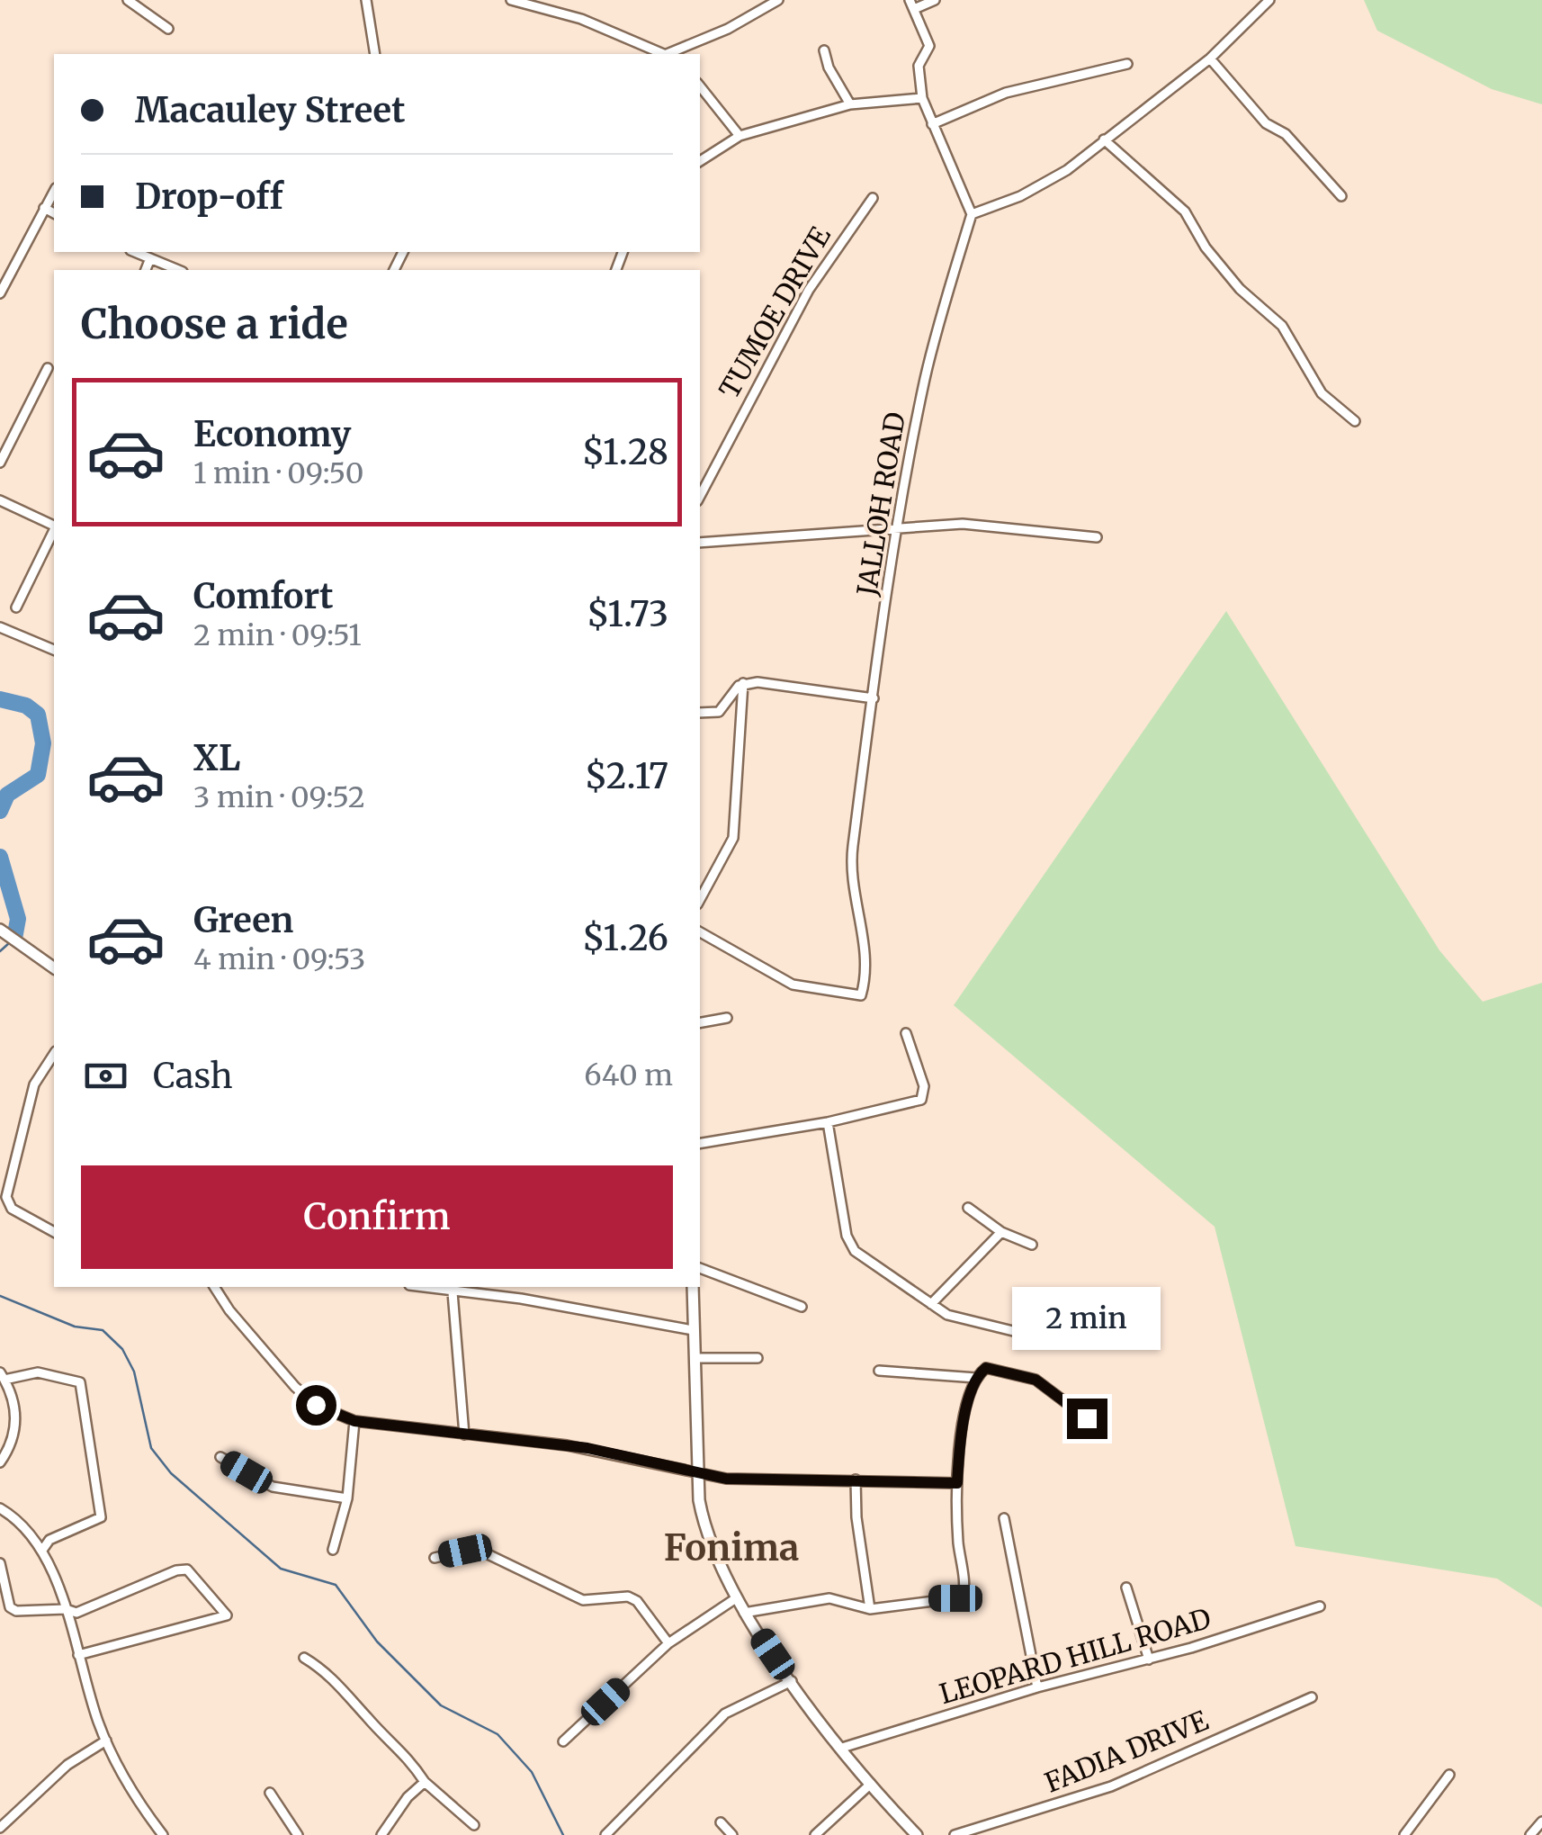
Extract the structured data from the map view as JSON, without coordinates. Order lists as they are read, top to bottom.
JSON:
{
  "streets": {
    "street": [
      "TUMOE DRIVE",
      "JALLOH ROAD",
      "LEOPARD HILL ROAD",
      "FADIA DRIVE"
    ]
  },
  "districts": ["Fonima"],
  "page": {
    "banner": ["Macauley Street", "Drop-off"],
    "heading": "Choose a ride",
    "list": [
      {
        "name": "Economy",
        "note": "1 min · 09:50",
        "value": "$1.28"
      },
      {
        "name": "Comfort",
        "note": "2 min · 09:51",
        "value": "$1.73"
      },
      {
        "name": "XL",
        "note": "3 min · 09:52",
        "value": "$2.17"
      },
      {
        "name": "Green",
        "note": "4 min · 09:53",
        "value": "$1.26"
      }
    ],
    "pay": ["Cash", "640 m"],
    "buttons": "Confirm",
    "bubble": "2 min"
  }
}
